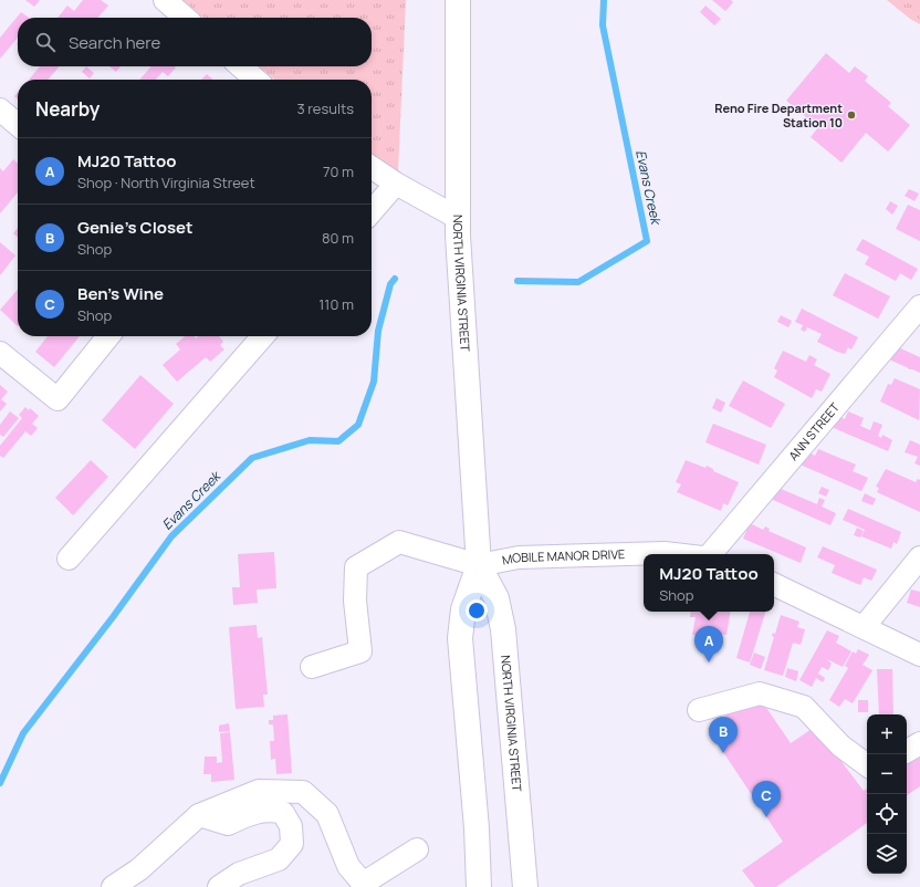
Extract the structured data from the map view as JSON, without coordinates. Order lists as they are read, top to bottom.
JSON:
{
  "streets": {
    "main road": ["NORTH VIRGINIA STREET"],
    "street": ["ANN STREET", "MOBILE MANOR DRIVE"]
  },
  "crossings": [
    ["NORTH VIRGINIA STREET", "MOBILE MANOR DRIVE"]
  ],
  "water": ["Evans Creek"],
  "places": ["Reno Fire Department Station 10"],
  "page": {
    "search": "Search here",
    "heading": ["Nearby", "3 results"],
    "list": [
      {
        "mark": "A",
        "name": "MJ20 Tattoo",
        "note": "Shop · North Virginia Street",
        "value": "70 m"
      },
      {
        "mark": "B",
        "name": "Genie's Closet",
        "note": "Shop",
        "value": "80 m"
      },
      {
        "mark": "C",
        "name": "Ben's Wine",
        "note": "Shop",
        "value": "110 m"
      }
    ],
    "popup": ["MJ20 Tattoo", "Shop"],
    "pins": ["A", "B", "C"],
    "map_buttons": ["+", "−"]
  }
}
